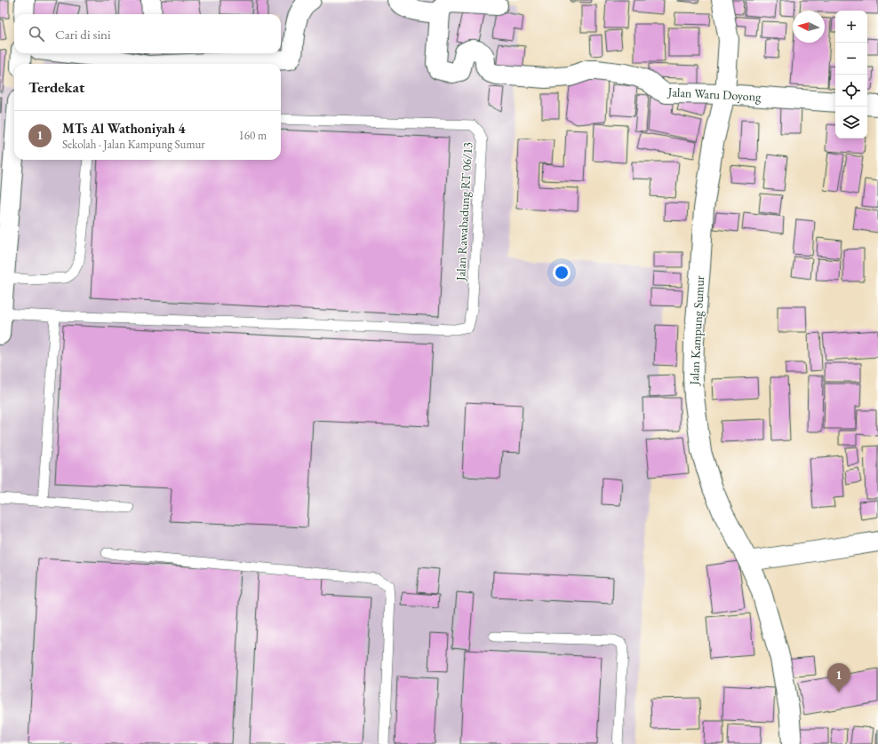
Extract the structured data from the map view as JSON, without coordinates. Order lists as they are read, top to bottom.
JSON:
{
  "streets": {
    "street": ["Jalan Waru Doyong", "Jalan Kampung Sumur"],
    "lane": ["Jalan Rawabadung RT 06/13"]
  },
  "crossings": [
    ["Jalan Waru Doyong", "Jalan Kampung Sumur"]
  ],
  "north": "left",
  "page": {
    "map_buttons": ["+", "−"],
    "search": "Cari di sini",
    "heading": "Terdekat",
    "list": [
      {
        "mark": "1",
        "name": "MTs Al Wathoniyah 4",
        "note": "Sekolah · Jalan Kampung Sumur",
        "value": "160 m"
      }
    ],
    "pins": "1"
  }
}
